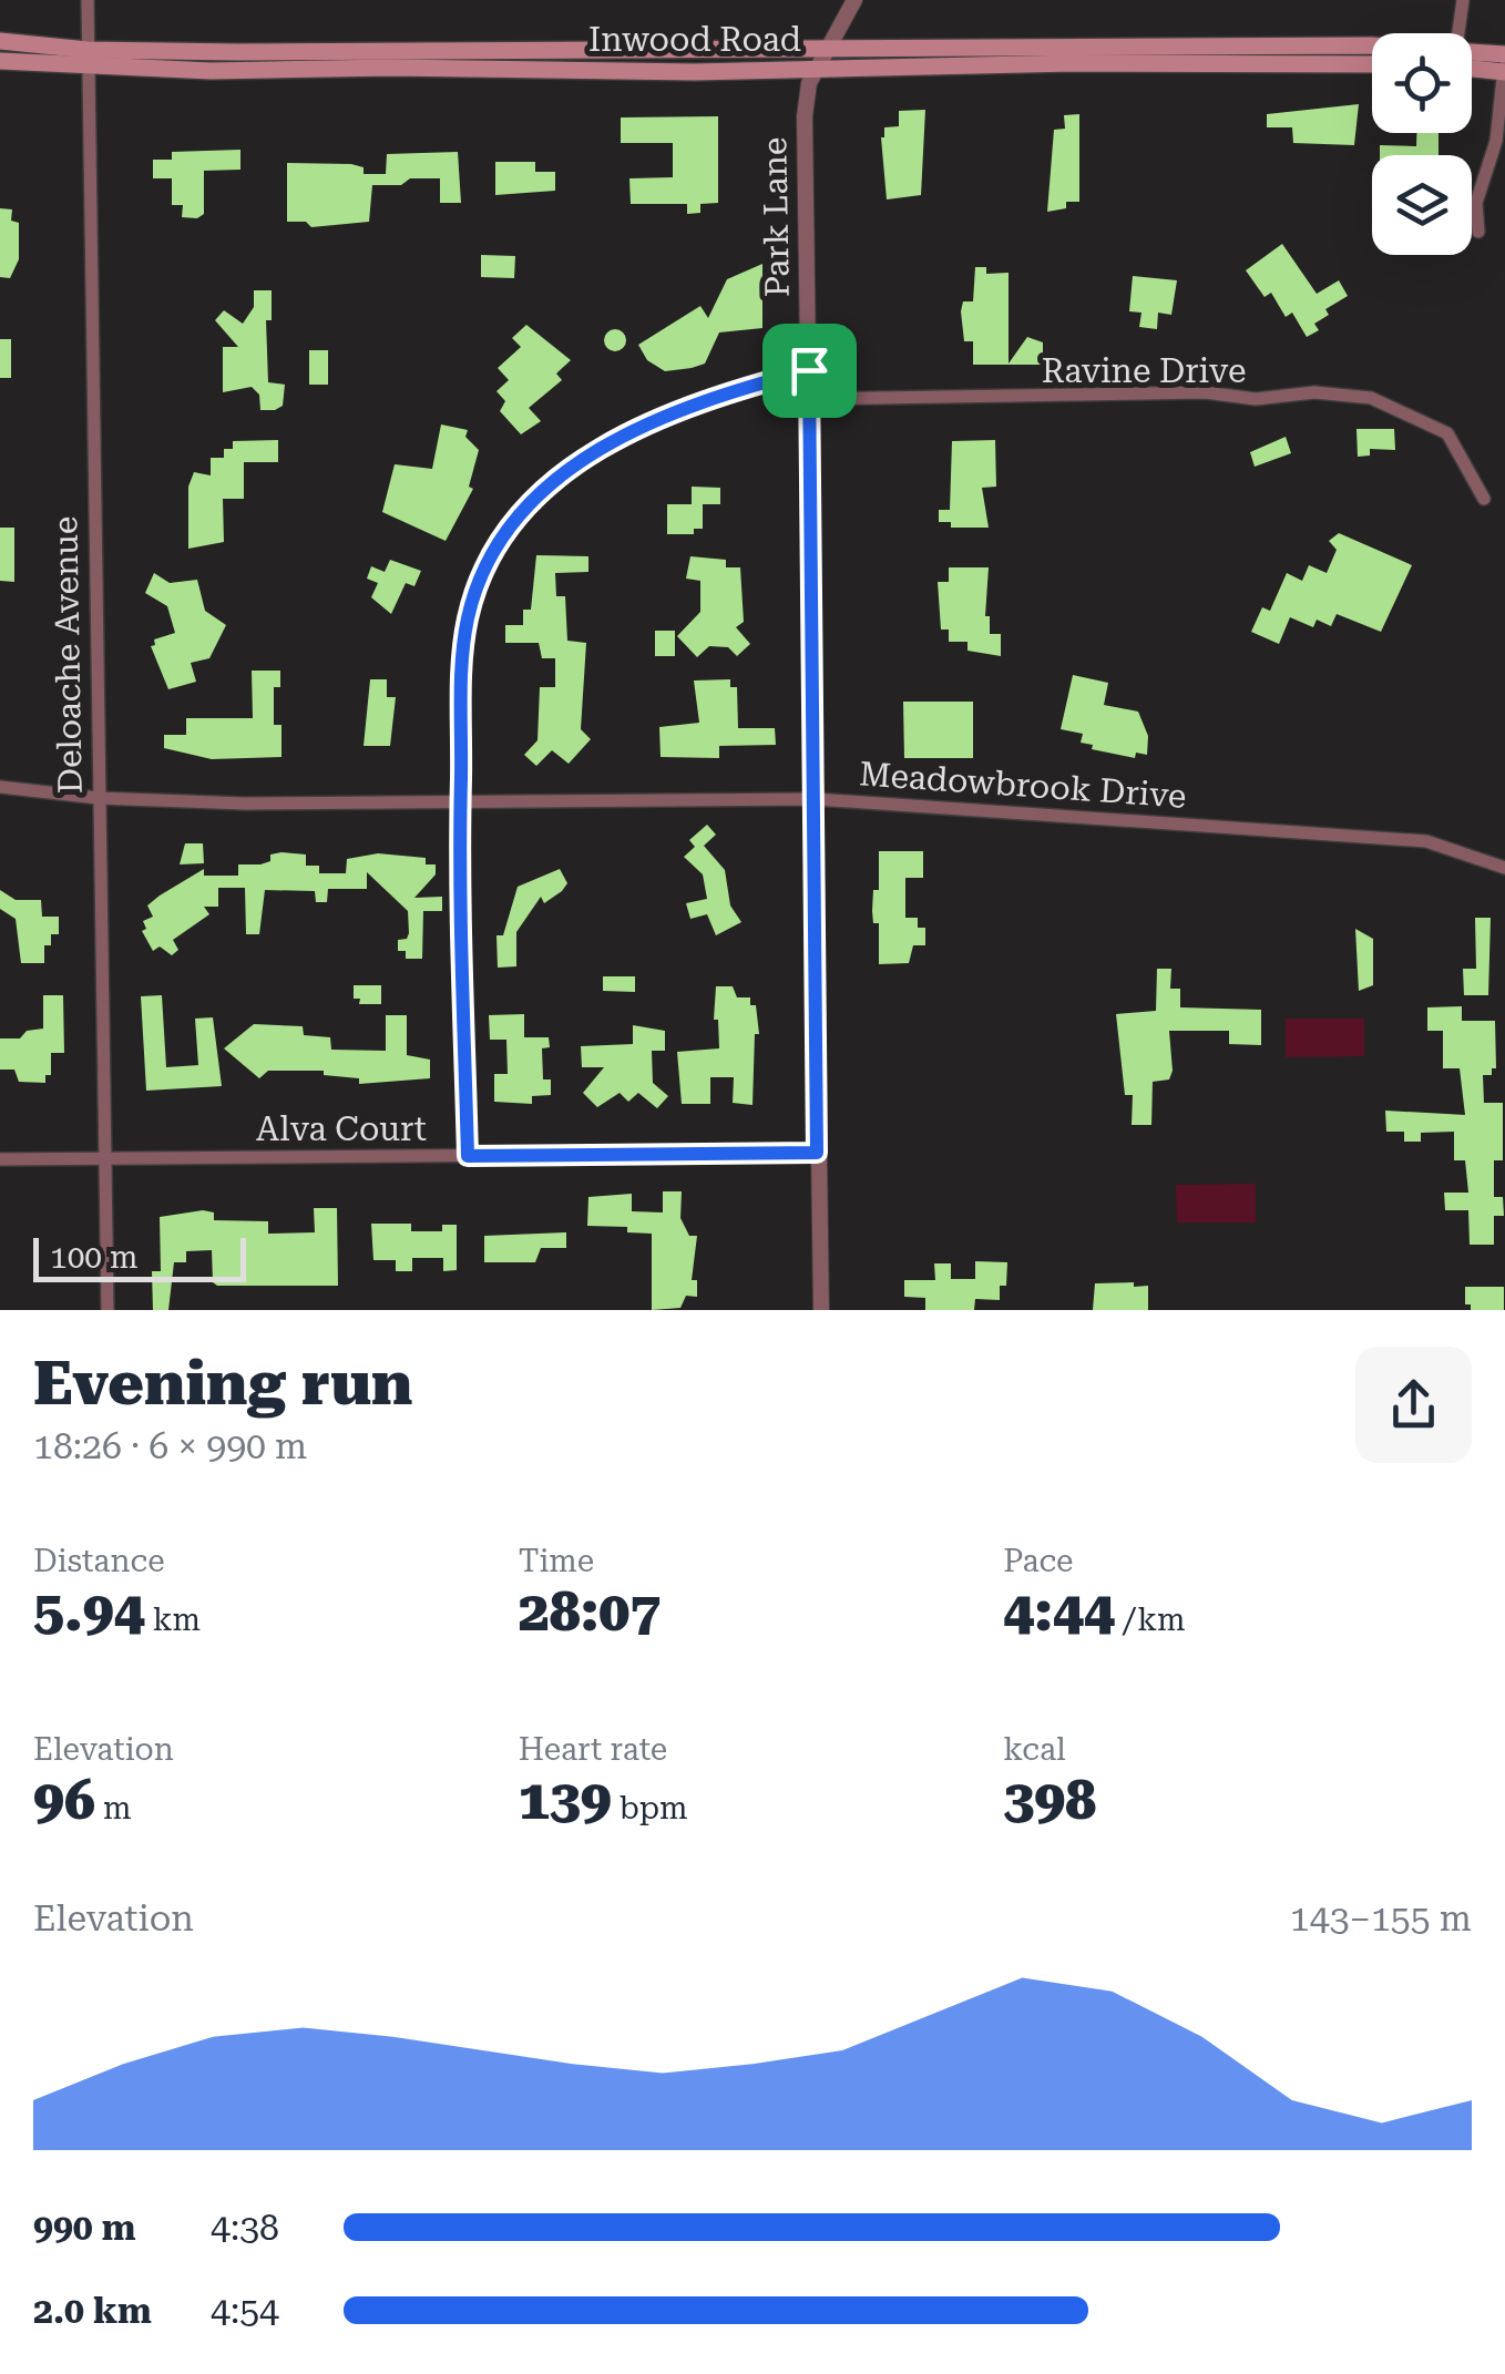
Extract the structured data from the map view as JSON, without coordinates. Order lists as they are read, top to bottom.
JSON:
{
  "streets": {
    "main road": ["Inwood Road"],
    "street": [
      "Park Lane",
      "Ravine Drive",
      "Deloache Avenue",
      "Meadowbrook Drive",
      "Alva Court"
    ]
  },
  "crossings": [
    ["Inwood Road", "Park Lane"],
    ["Inwood Road", "Deloache Avenue"],
    ["Park Lane", "Ravine Drive"],
    ["Park Lane", "Meadowbrook Drive"],
    ["Park Lane", "Alva Court"],
    ["Deloache Avenue", "Meadowbrook Drive"],
    ["Deloache Avenue", "Alva Court"]
  ],
  "scale_bar": "100 m",
  "page": {
    "scale": "100 m",
    "heading": ["Evening run", "18:26 · 6 × 990 m"],
    "stats": [
      ["Distance", "5.94 km"],
      ["Time", "28:07"],
      ["Pace", "4:44 /km"],
      ["Elevation", "96 m"],
      ["Heart rate", "139 bpm"],
      ["kcal", "398"]
    ],
    "chart": ["Elevation", "143–155 m"],
    "list": [
      {
        "name": "990 m",
        "note": "4:38"
      },
      {
        "name": "2.0 km",
        "note": "4:54"
      }
    ]
  }
}
